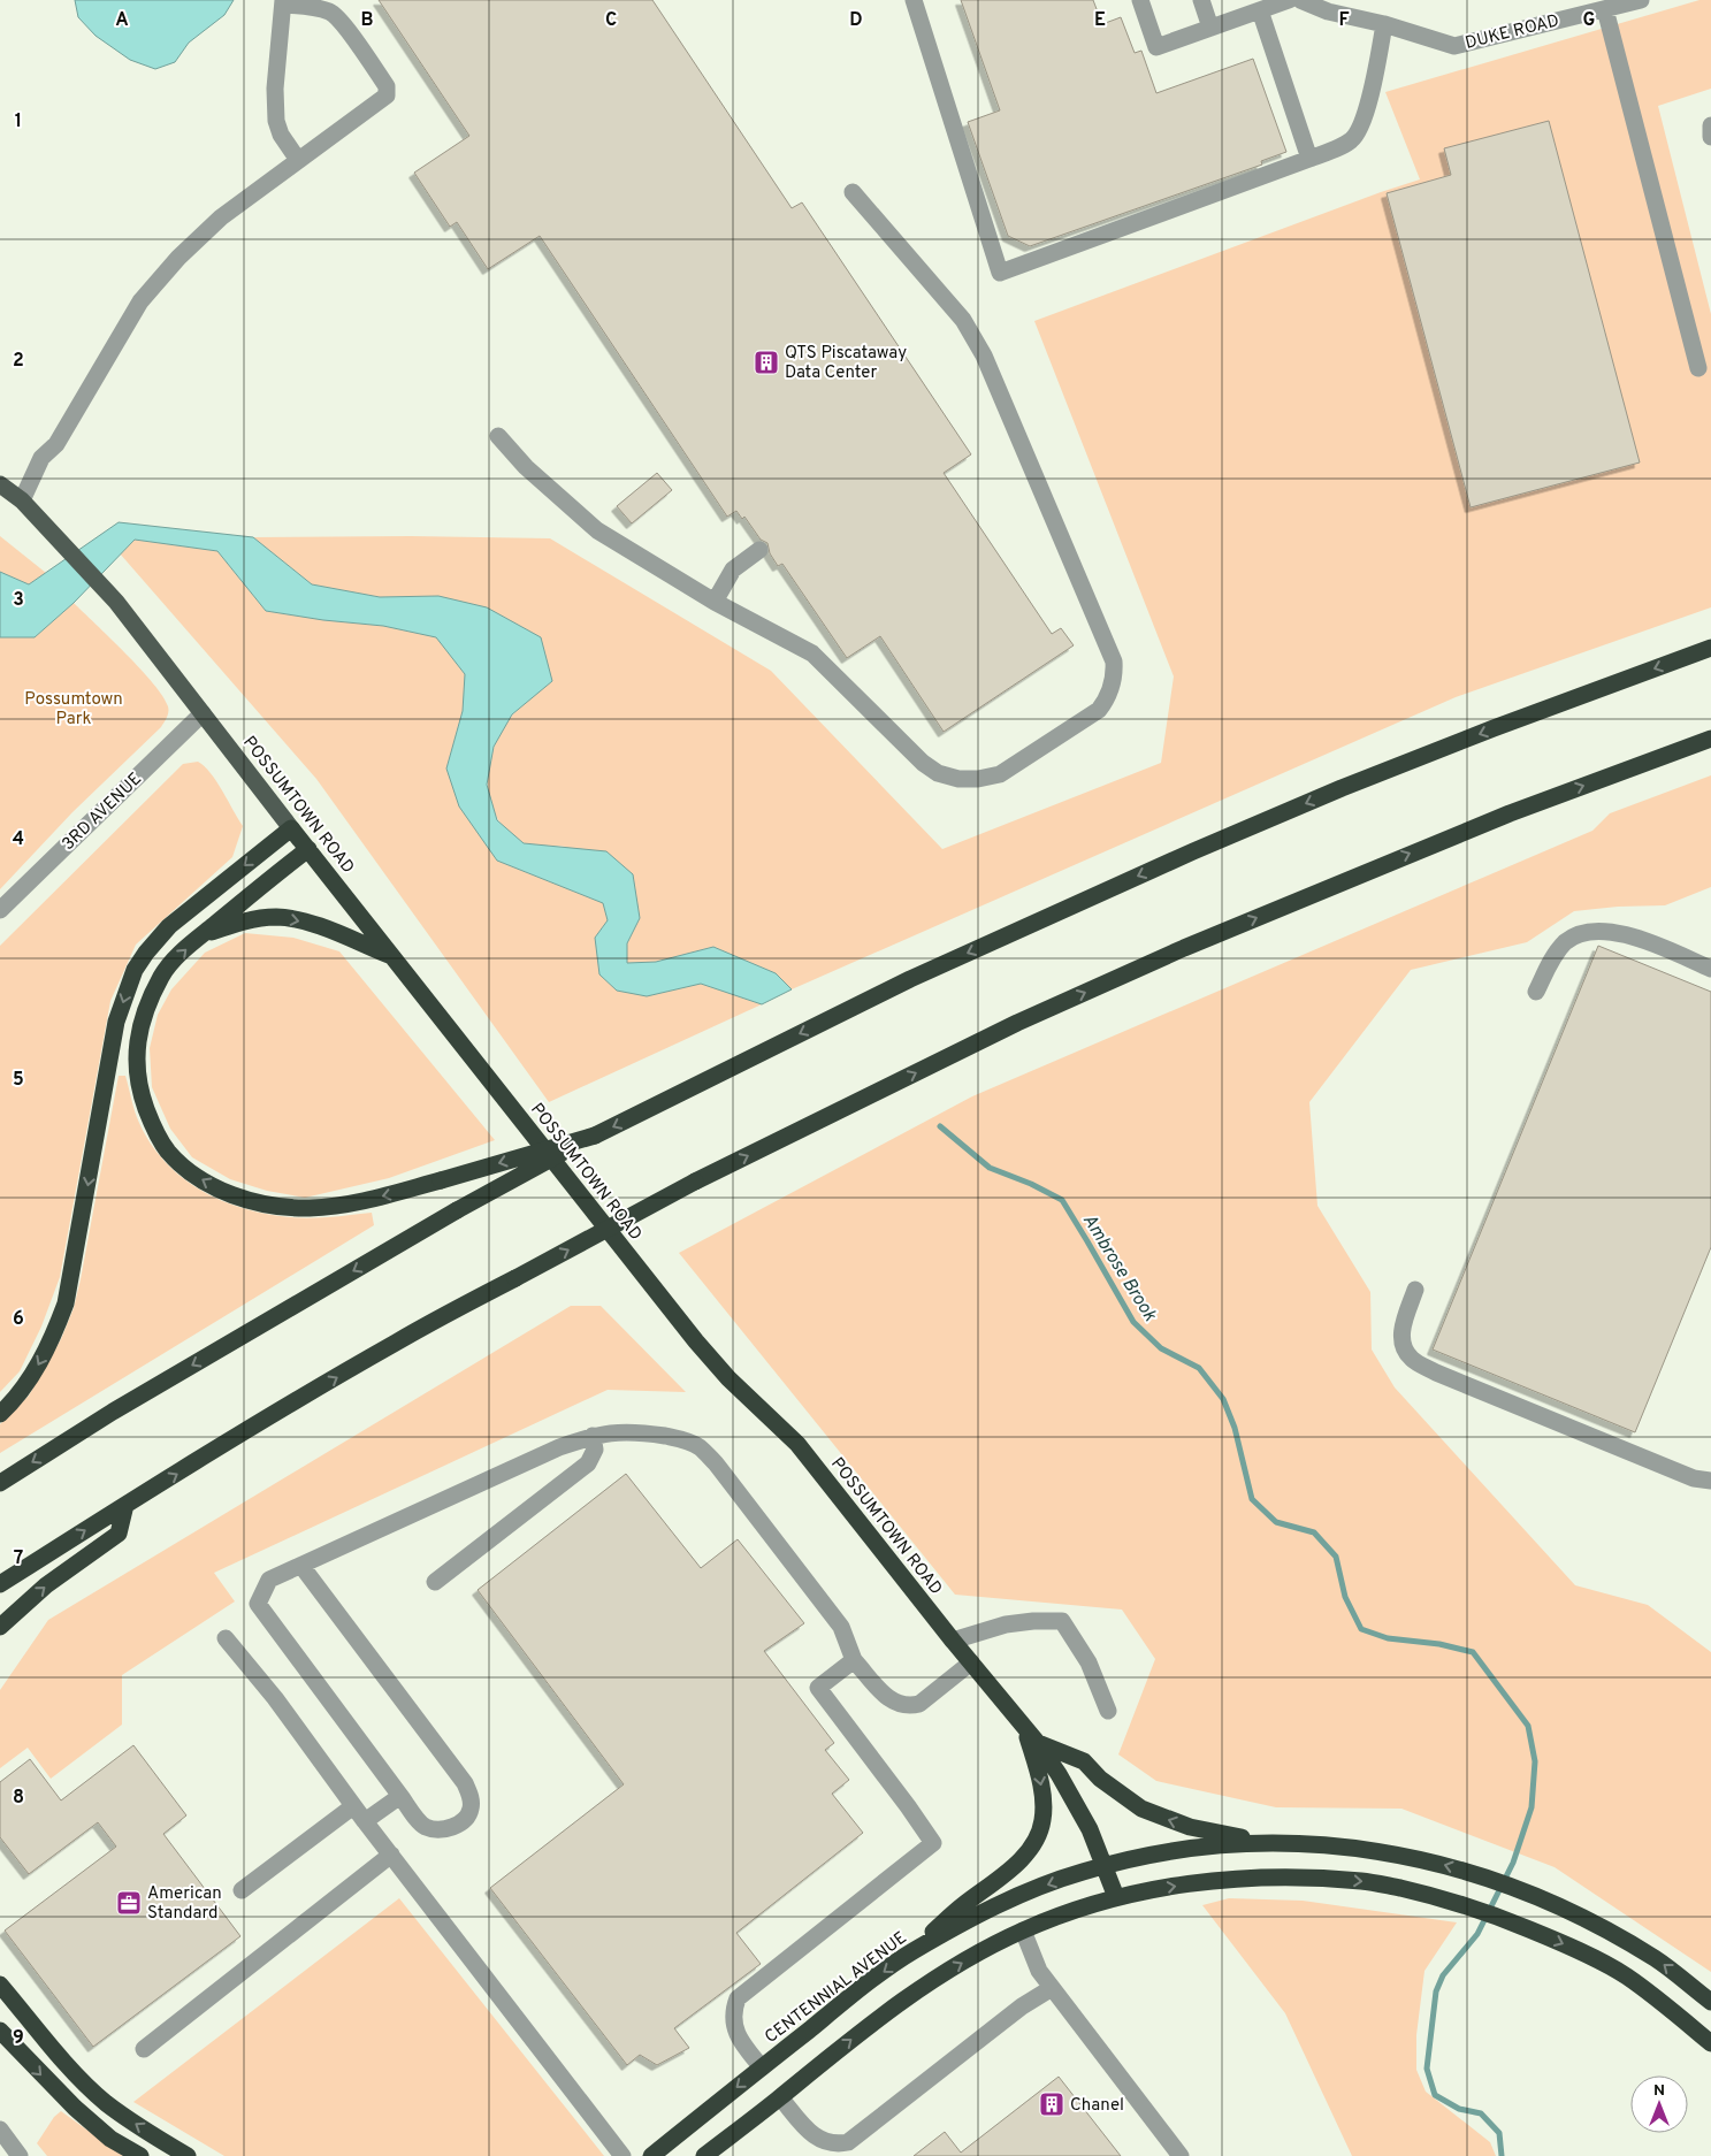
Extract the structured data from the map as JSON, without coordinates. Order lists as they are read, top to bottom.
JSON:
{
  "streets": {
    "highway": ["POSSUMTOWN ROAD", "CENTENNIAL AVENUE"],
    "street": ["DUKE ROAD", "3RD AVENUE"]
  },
  "crossings": [
    ["POSSUMTOWN ROAD", "3RD AVENUE"],
    ["POSSUMTOWN ROAD", "CENTENNIAL AVENUE"]
  ],
  "one_way": ["CENTENNIAL AVENUE"],
  "water": ["Ambrose Brook"],
  "parks": ["Possumtown Park"],
  "places": {
    "building": ["QTS Piscataway Data Center", "Chanel"],
    "office": ["American Standard"]
  },
  "north": "top",
  "grid": {
    "columns": [
      "A",
      "B",
      "C",
      "D",
      "E",
      "F",
      "G"
    ],
    "rows": [
      "1",
      "2",
      "3",
      "4",
      "5",
      "6",
      "7",
      "8",
      "9"
    ]
  }
}
